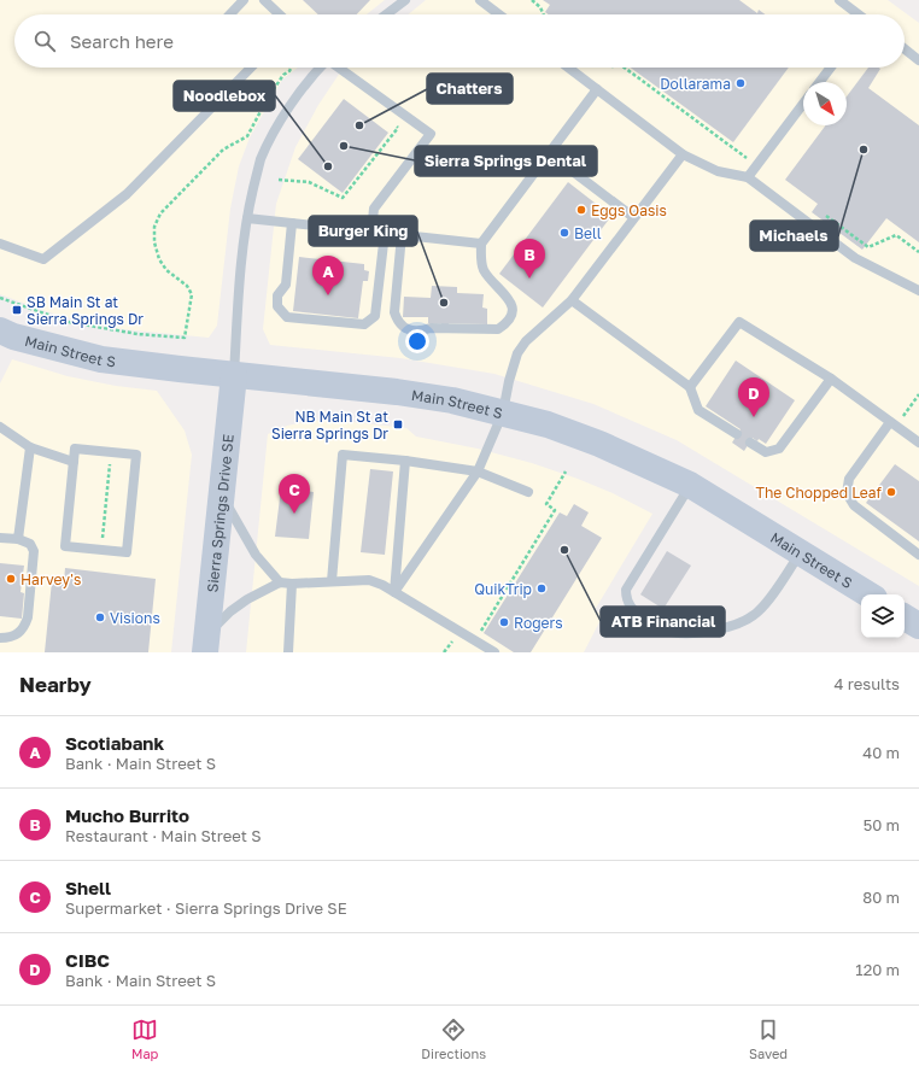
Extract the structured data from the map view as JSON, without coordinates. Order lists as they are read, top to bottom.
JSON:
{
  "streets": {
    "main road": ["Main Street S", "Sierra Springs Drive SE"]
  },
  "crossings": [
    ["Main Street S", "Sierra Springs Drive SE"]
  ],
  "places": {
    "other": [
      "Dollarama",
      "Chatters",
      "Sierra Springs Dental",
      "Michaels",
      "Noodlebox",
      "Eggs Oasis",
      "Bell",
      "Burger King",
      "The Chopped Leaf",
      "ATB Financial",
      "Harvey's",
      "QuikTrip",
      "Visions",
      "Rogers"
    ],
    "transit": ["SB Main St at Sierra Springs Dr", "NB Main St at Sierra Springs Dr"]
  },
  "north": "bottom right",
  "page": {
    "search": "Search here",
    "pins": [
      "B",
      "A",
      "D",
      "C"
    ],
    "heading": ["Nearby", "4 results"],
    "list": [
      {
        "mark": "A",
        "name": "Scotiabank",
        "note": "Bank · Main Street S",
        "value": "40 m"
      },
      {
        "mark": "B",
        "name": "Mucho Burrito",
        "note": "Restaurant · Main Street S",
        "value": "50 m"
      },
      {
        "mark": "C",
        "name": "Shell",
        "note": "Supermarket · Sierra Springs Drive SE",
        "value": "80 m"
      },
      {
        "mark": "D",
        "name": "CIBC",
        "note": "Bank · Main Street S",
        "value": "120 m"
      }
    ],
    "nav": ["Map", "Directions", "Saved"]
  }
}
